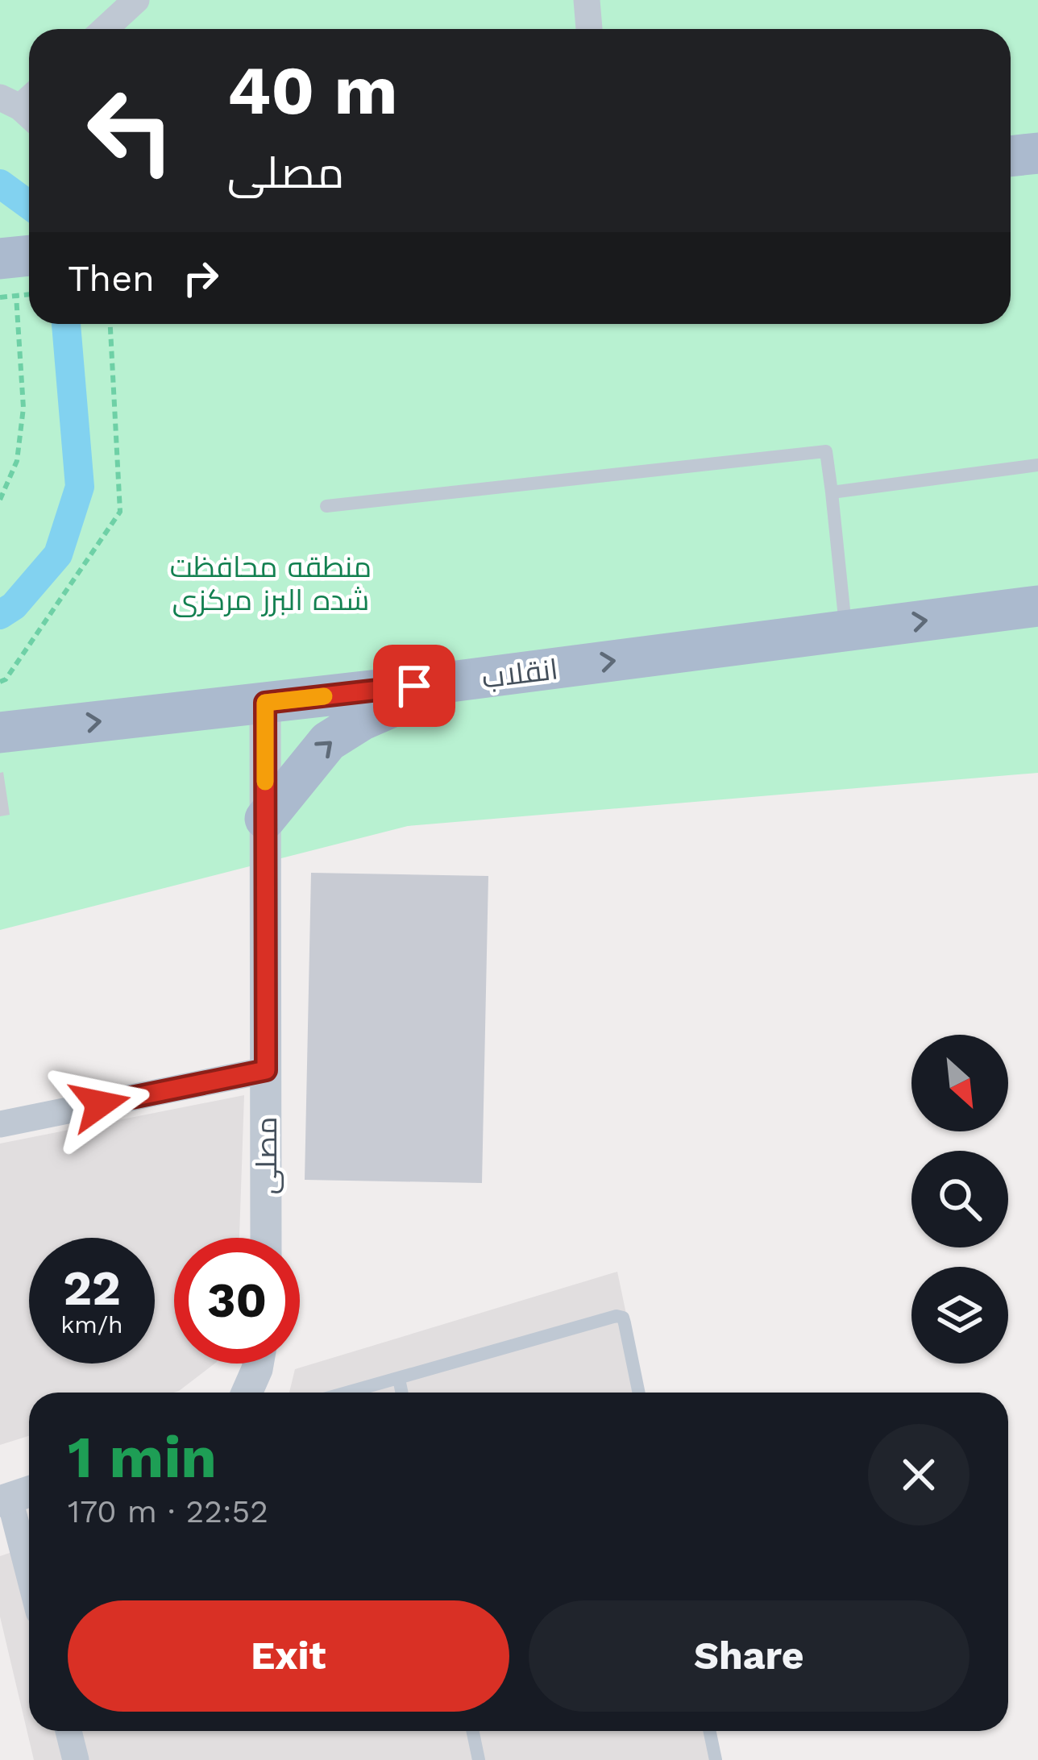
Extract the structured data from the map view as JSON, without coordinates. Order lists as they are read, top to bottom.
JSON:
{
  "streets": {
    "main road": ["انقلاب"],
    "street": ["مصلی"]
  },
  "crossings": [
    ["انقلاب", "مصلی"]
  ],
  "one_way": ["انقلاب"],
  "parks": ["منطقه محافظت شده البرز مرکزی"],
  "north": "bottom right",
  "page": {
    "turn": ["40 m", "مصلی"],
    "then": "Then",
    "speed": "22 km/h",
    "limit": "30",
    "heading": ["1 min", "170 m · 22:52"],
    "buttons": ["Exit", "Share"]
  }
}
